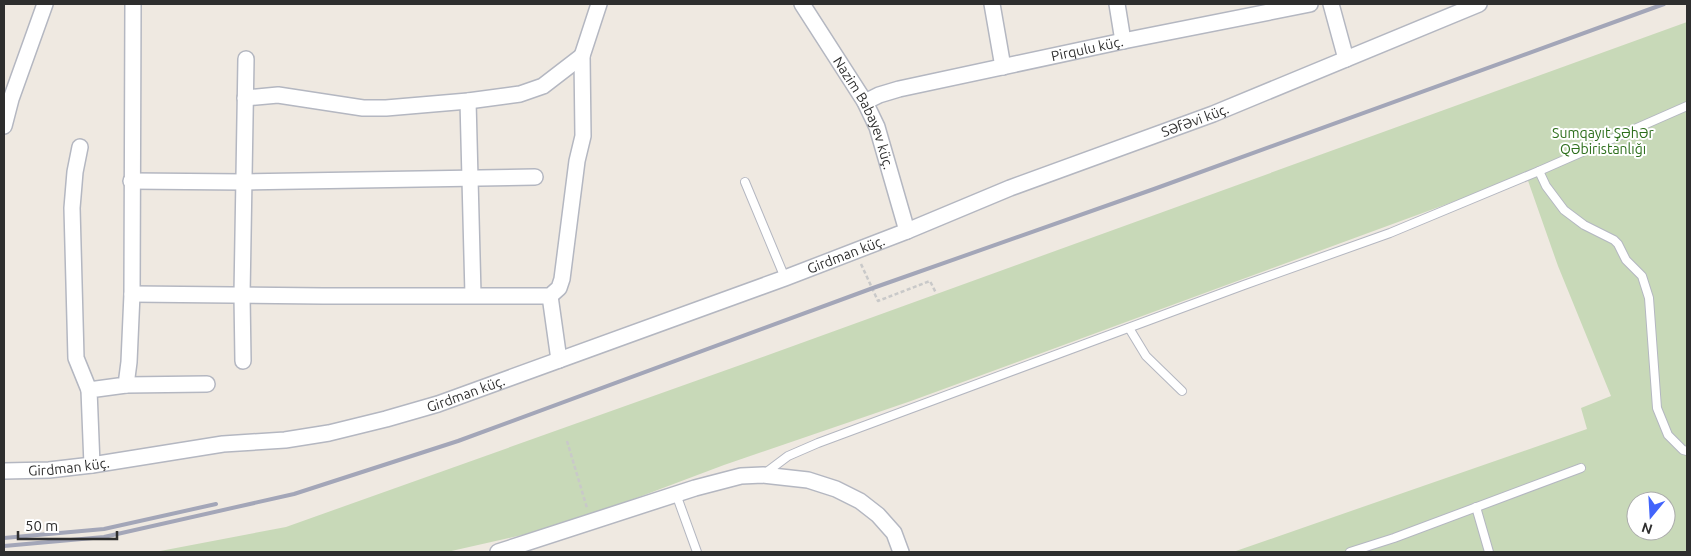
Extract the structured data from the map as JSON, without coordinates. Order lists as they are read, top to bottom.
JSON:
{
  "streets": {
    "street": [
      "Pirqulu küç.",
      "Nazim Babayev küç.",
      "Səfəvi küç.",
      "Girdman küç."
    ]
  },
  "crossings": [
    ["Pirqulu küç.", "Nazim Babayev küç."],
    ["Nazim Babayev küç.", "Səfəvi küç."],
    ["Nazim Babayev küç.", "Girdman küç."],
    ["Səfəvi küç.", "Girdman küç."]
  ],
  "parks": ["Sumqayıt Şəhər Qəbiristanlığı"],
  "scale_bar": "50 m",
  "north": "bottom"
}
